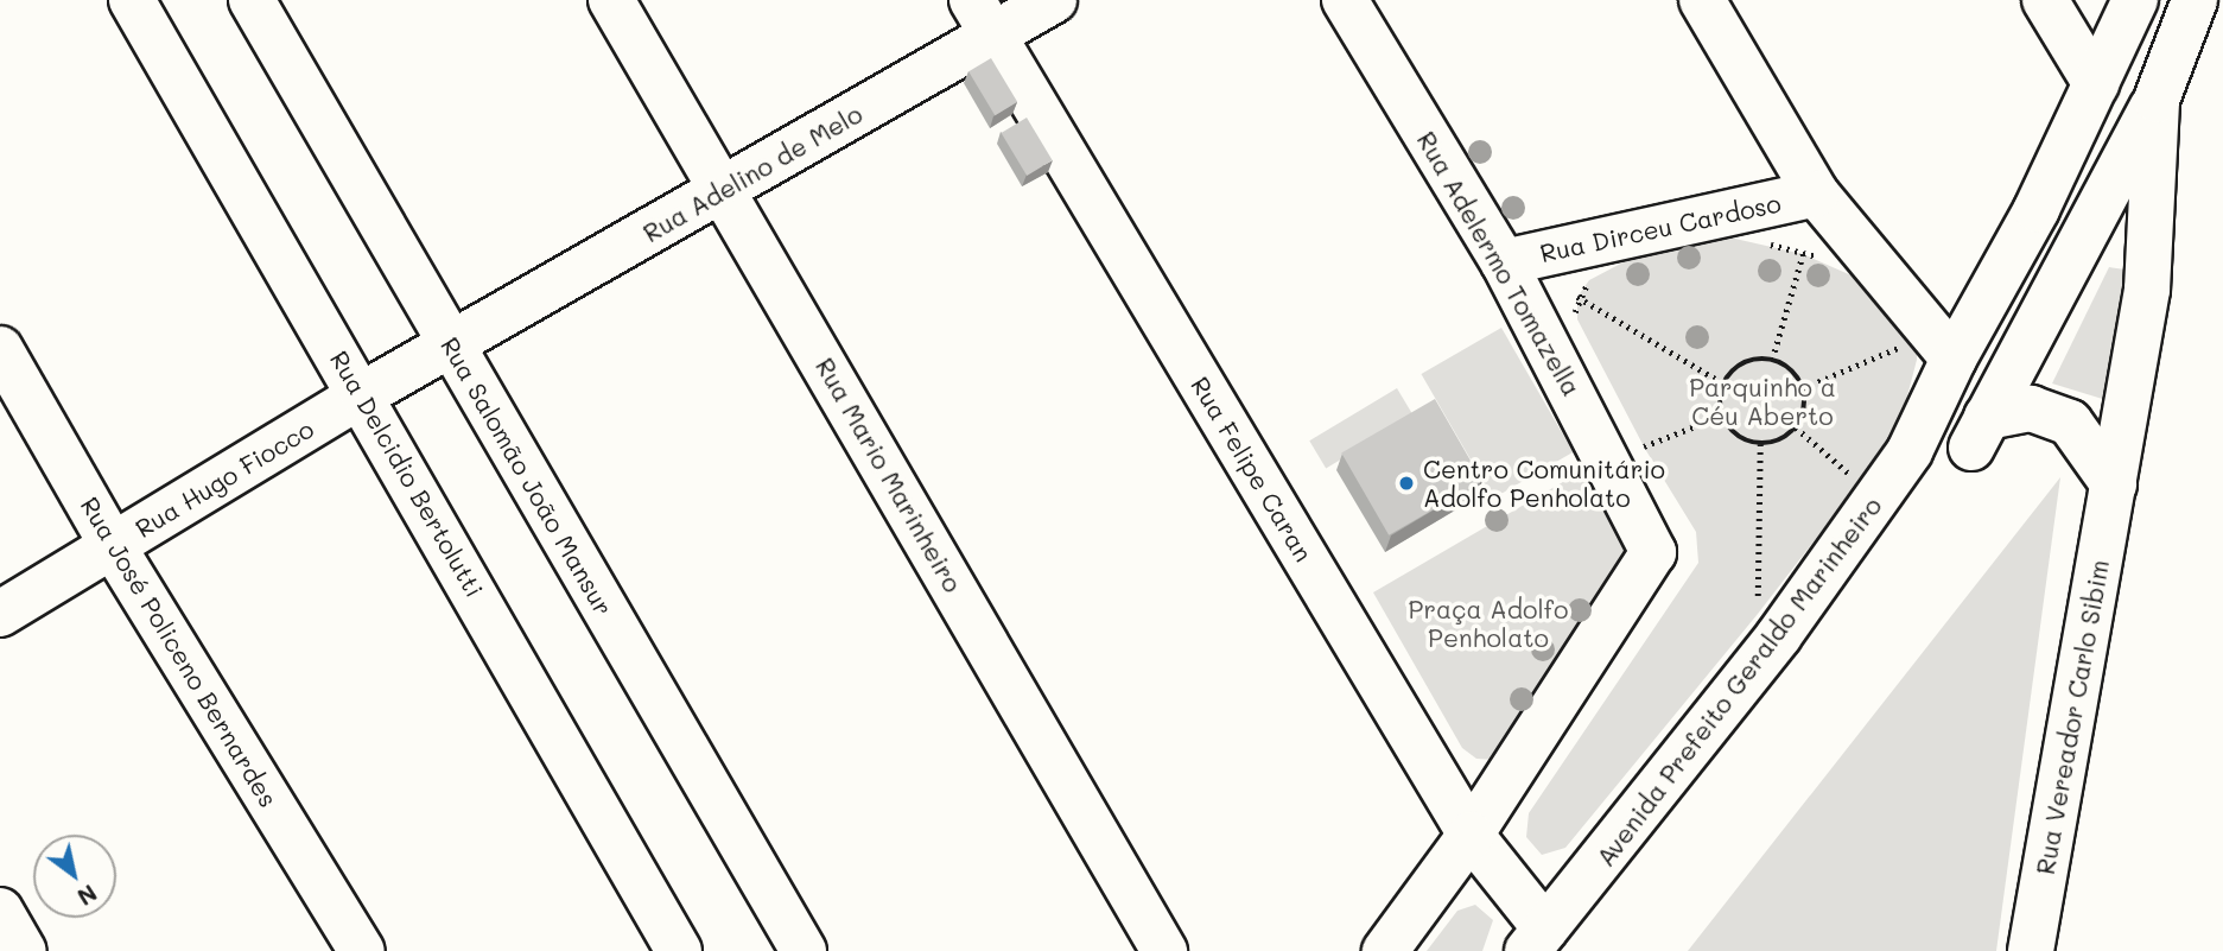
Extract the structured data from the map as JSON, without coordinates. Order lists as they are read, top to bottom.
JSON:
{
  "streets": {
    "street": [
      "Rua Adelino de Melo",
      "Rua Dirceu Cardoso",
      "Rua Adelermo Tomazella",
      "Rua Felipe Caran",
      "Rua Delcidio Bertolutti",
      "Rua Mario Marinheiro",
      "Rua Salomão João Mansur",
      "Rua Hugo Fiocco",
      "Rua José Policeno Bernardes",
      "Avenida Prefeito Geraldo Marinheiro",
      "Rua Vereador Carlo Sibim"
    ]
  },
  "crossings": [
    ["Rua Adelino de Melo", "Rua Felipe Caran"],
    ["Rua Adelino de Melo", "Rua Mario Marinheiro"],
    ["Rua Adelino de Melo", "Rua Salomão João Mansur"],
    ["Rua Adelino de Melo", "Rua Hugo Fiocco"],
    ["Rua Dirceu Cardoso", "Rua Adelermo Tomazella"],
    ["Rua Adelermo Tomazella", "Rua Felipe Caran"],
    ["Rua Felipe Caran", "Avenida Prefeito Geraldo Marinheiro"],
    ["Rua Delcidio Bertolutti", "Rua Hugo Fiocco"],
    ["Rua Salomão João Mansur", "Rua Hugo Fiocco"],
    ["Rua Hugo Fiocco", "Rua José Policeno Bernardes"]
  ],
  "parks": ["Parquinho a Céu Aberto", "Praça Adolfo Penholato"],
  "places": ["Centro Comunitário Adolfo Penholato"],
  "north": "bottom right"
}
